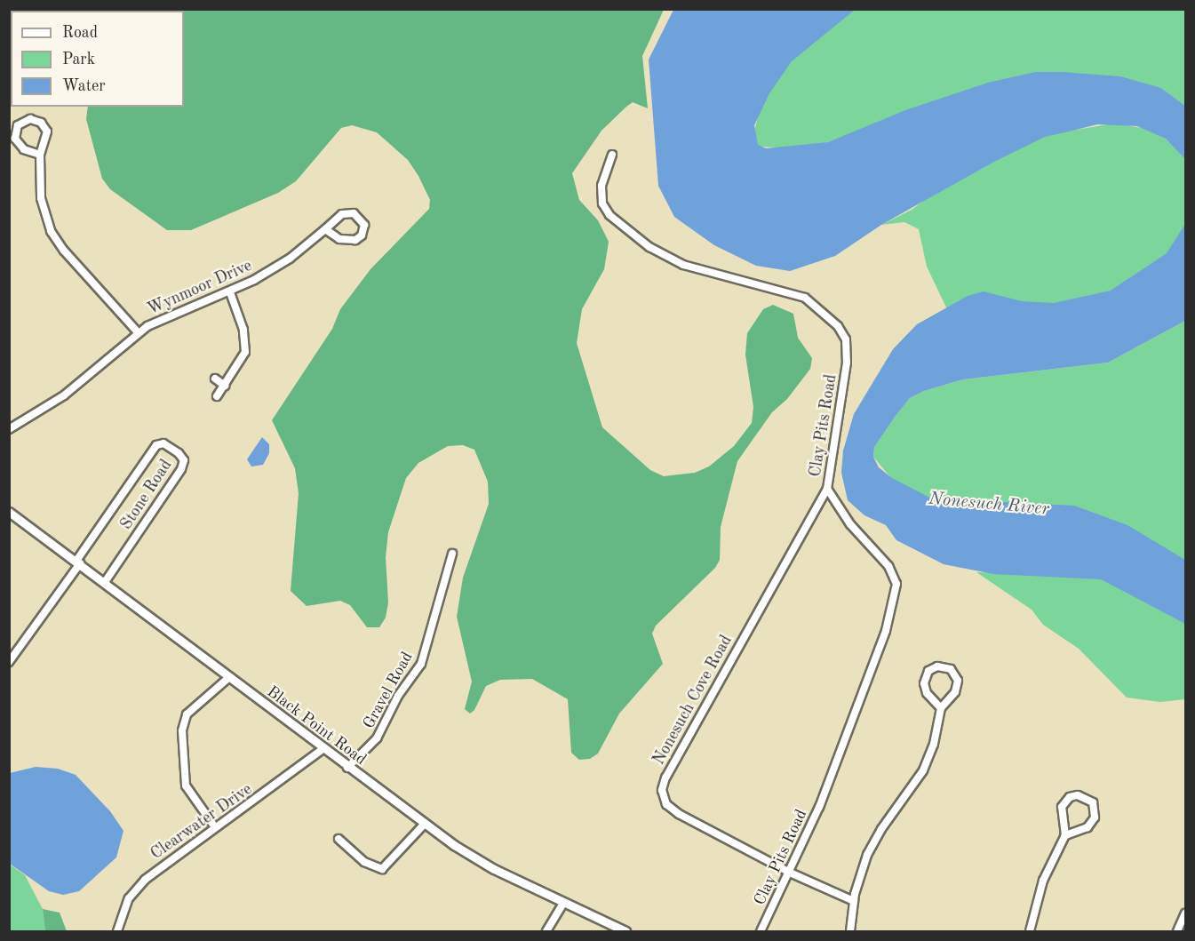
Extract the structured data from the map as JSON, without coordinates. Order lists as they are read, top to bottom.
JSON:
{
  "streets": {
    "main road": ["Black Point Road"],
    "street": [
      "Wynmoor Drive",
      "Clay Pits Road",
      "Stone Road",
      "Gravel Road",
      "Nonesuch Cove Road",
      "Clearwater Drive"
    ]
  },
  "crossings": [
    ["Clay Pits Road", "Nonesuch Cove Road"],
    ["Stone Road", "Black Point Road"],
    ["Gravel Road", "Black Point Road"],
    ["Black Point Road", "Clearwater Drive"]
  ],
  "water": ["Nonesuch River"],
  "legend": ["Road", "Park", "Water"]
}
